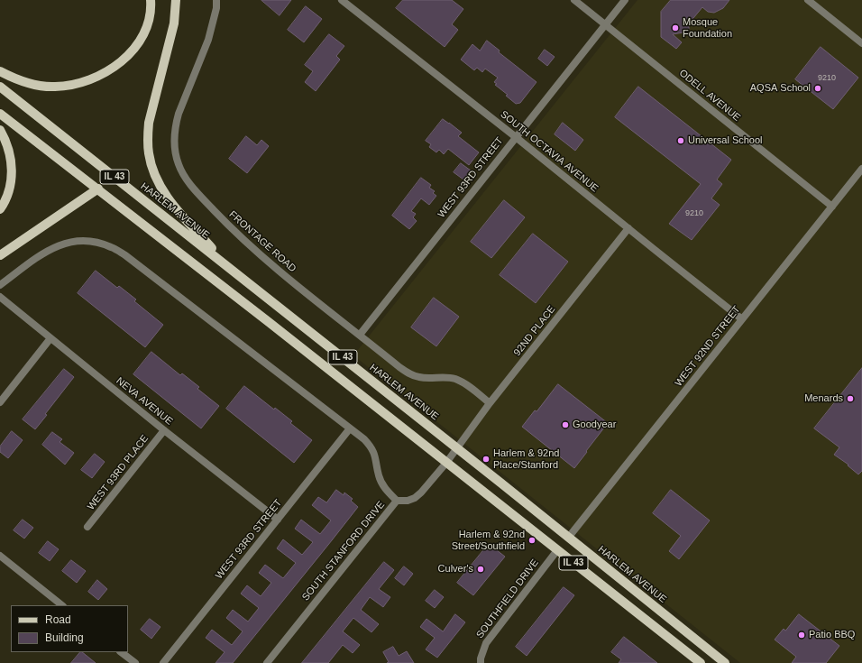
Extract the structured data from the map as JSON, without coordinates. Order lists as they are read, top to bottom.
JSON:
{
  "streets": {
    "main road": ["IL 43", "HARLEM AVENUE"],
    "street": [
      "ODELL AVENUE",
      "SOUTH OCTAVIA AVENUE",
      "WEST 93RD STREET",
      "FRONTAGE ROAD",
      "92ND PLACE",
      "WEST 92ND STREET",
      "NEVA AVENUE",
      "WEST 93RD PLACE",
      "SOUTH STANFORD DRIVE",
      "SOUTHFIELD DRIVE"
    ]
  },
  "crossings": [
    ["ODELL AVENUE", "WEST 93RD STREET"],
    ["ODELL AVENUE", "WEST 92ND STREET"],
    ["SOUTH OCTAVIA AVENUE", "WEST 93RD STREET"],
    ["SOUTH OCTAVIA AVENUE", "92ND PLACE"],
    ["SOUTH OCTAVIA AVENUE", "WEST 92ND STREET"],
    ["IL 43", "SOUTH STANFORD DRIVE"],
    ["IL 43", "SOUTHFIELD DRIVE"],
    ["WEST 93RD STREET", "FRONTAGE ROAD"],
    ["WEST 93RD STREET", "NEVA AVENUE"],
    ["HARLEM AVENUE", "92ND PLACE"],
    ["HARLEM AVENUE", "WEST 92ND STREET"],
    ["HARLEM AVENUE", "SOUTH STANFORD DRIVE"],
    ["FRONTAGE ROAD", "92ND PLACE"],
    ["92ND PLACE", "SOUTH STANFORD DRIVE"],
    ["NEVA AVENUE", "WEST 93RD PLACE"]
  ],
  "places": [
    "Mosque Foundation",
    "AQSA School",
    "Universal School",
    "Menards",
    "Goodyear",
    "Harlem & 92nd Place/Stanford",
    "Harlem & 92nd Street/Southfield",
    "Culver's",
    "Patio BBQ"
  ],
  "house_numbers": ["9210", "9210"],
  "legend": ["Road", "Building"]
}
